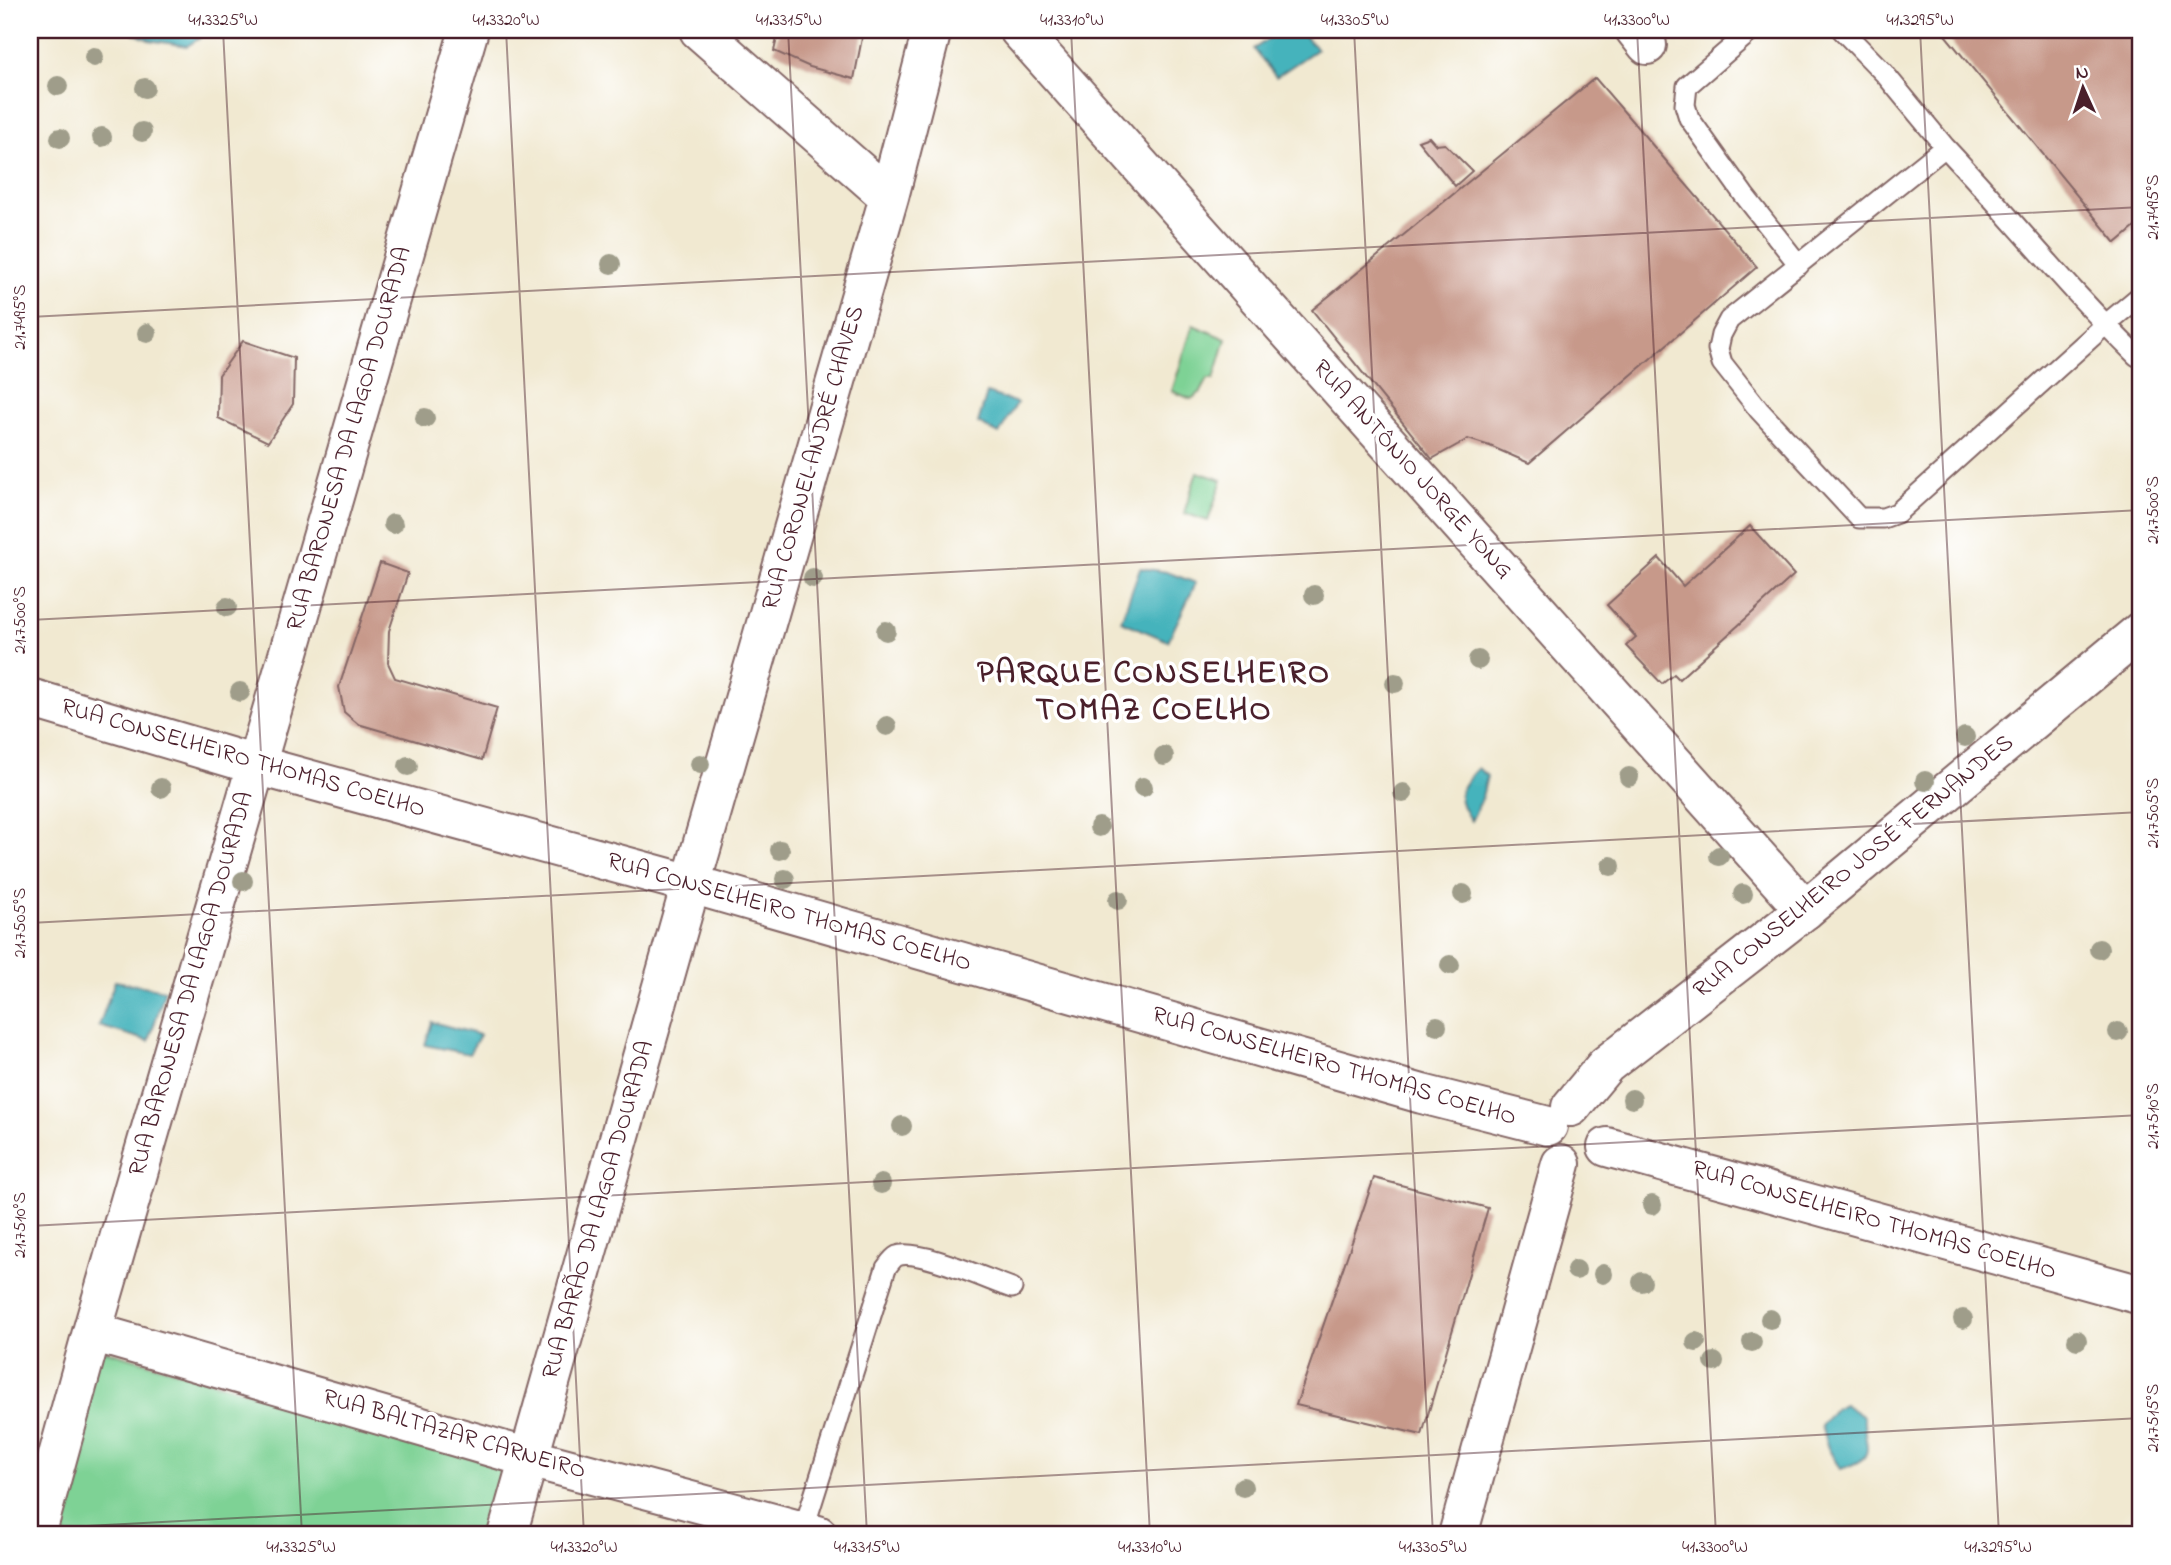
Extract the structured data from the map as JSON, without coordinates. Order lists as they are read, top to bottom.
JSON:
{
  "streets": {
    "street": [
      "RUA BARONESA DA LAGOA DOURADA",
      "RUA CORONEL ANDRÉ CHAVES",
      "RUA ANTÔNIO JORGE YONG",
      "RUA CONSELHEIRO THOMAS COELHO",
      "RUA CONSELHEIRO JOSÉ FERNANDES",
      "RUA BARÃO DA LAGOA DOURADA",
      "RUA BALTAZAR CARNEIRO"
    ]
  },
  "crossings": [
    ["RUA BARONESA DA LAGOA DOURADA", "RUA CONSELHEIRO THOMAS COELHO"],
    ["RUA BARONESA DA LAGOA DOURADA", "RUA BALTAZAR CARNEIRO"],
    ["RUA CORONEL ANDRÉ CHAVES", "RUA CONSELHEIRO THOMAS COELHO"],
    ["RUA CORONEL ANDRÉ CHAVES", "RUA BARÃO DA LAGOA DOURADA"],
    ["RUA ANTÔNIO JORGE YONG", "RUA CONSELHEIRO JOSÉ FERNANDES"],
    ["RUA CONSELHEIRO THOMAS COELHO", "RUA CONSELHEIRO JOSÉ FERNANDES"],
    ["RUA CONSELHEIRO THOMAS COELHO", "RUA BARÃO DA LAGOA DOURADA"],
    ["RUA BARÃO DA LAGOA DOURADA", "RUA BALTAZAR CARNEIRO"]
  ],
  "districts": ["PARQUE CONSELHEIRO TOMAZ COELHO"],
  "north": "top",
  "coordinates": [
    "41.3325°W",
    "41.3320°W",
    "41.3315°W",
    "41.3310°W",
    "41.3305°W",
    "41.3300°W",
    "41.3295°W",
    "21.7495°S",
    "21.7500°S",
    "21.7505°S",
    "21.7510°S",
    "21.7515°S"
  ]
}
